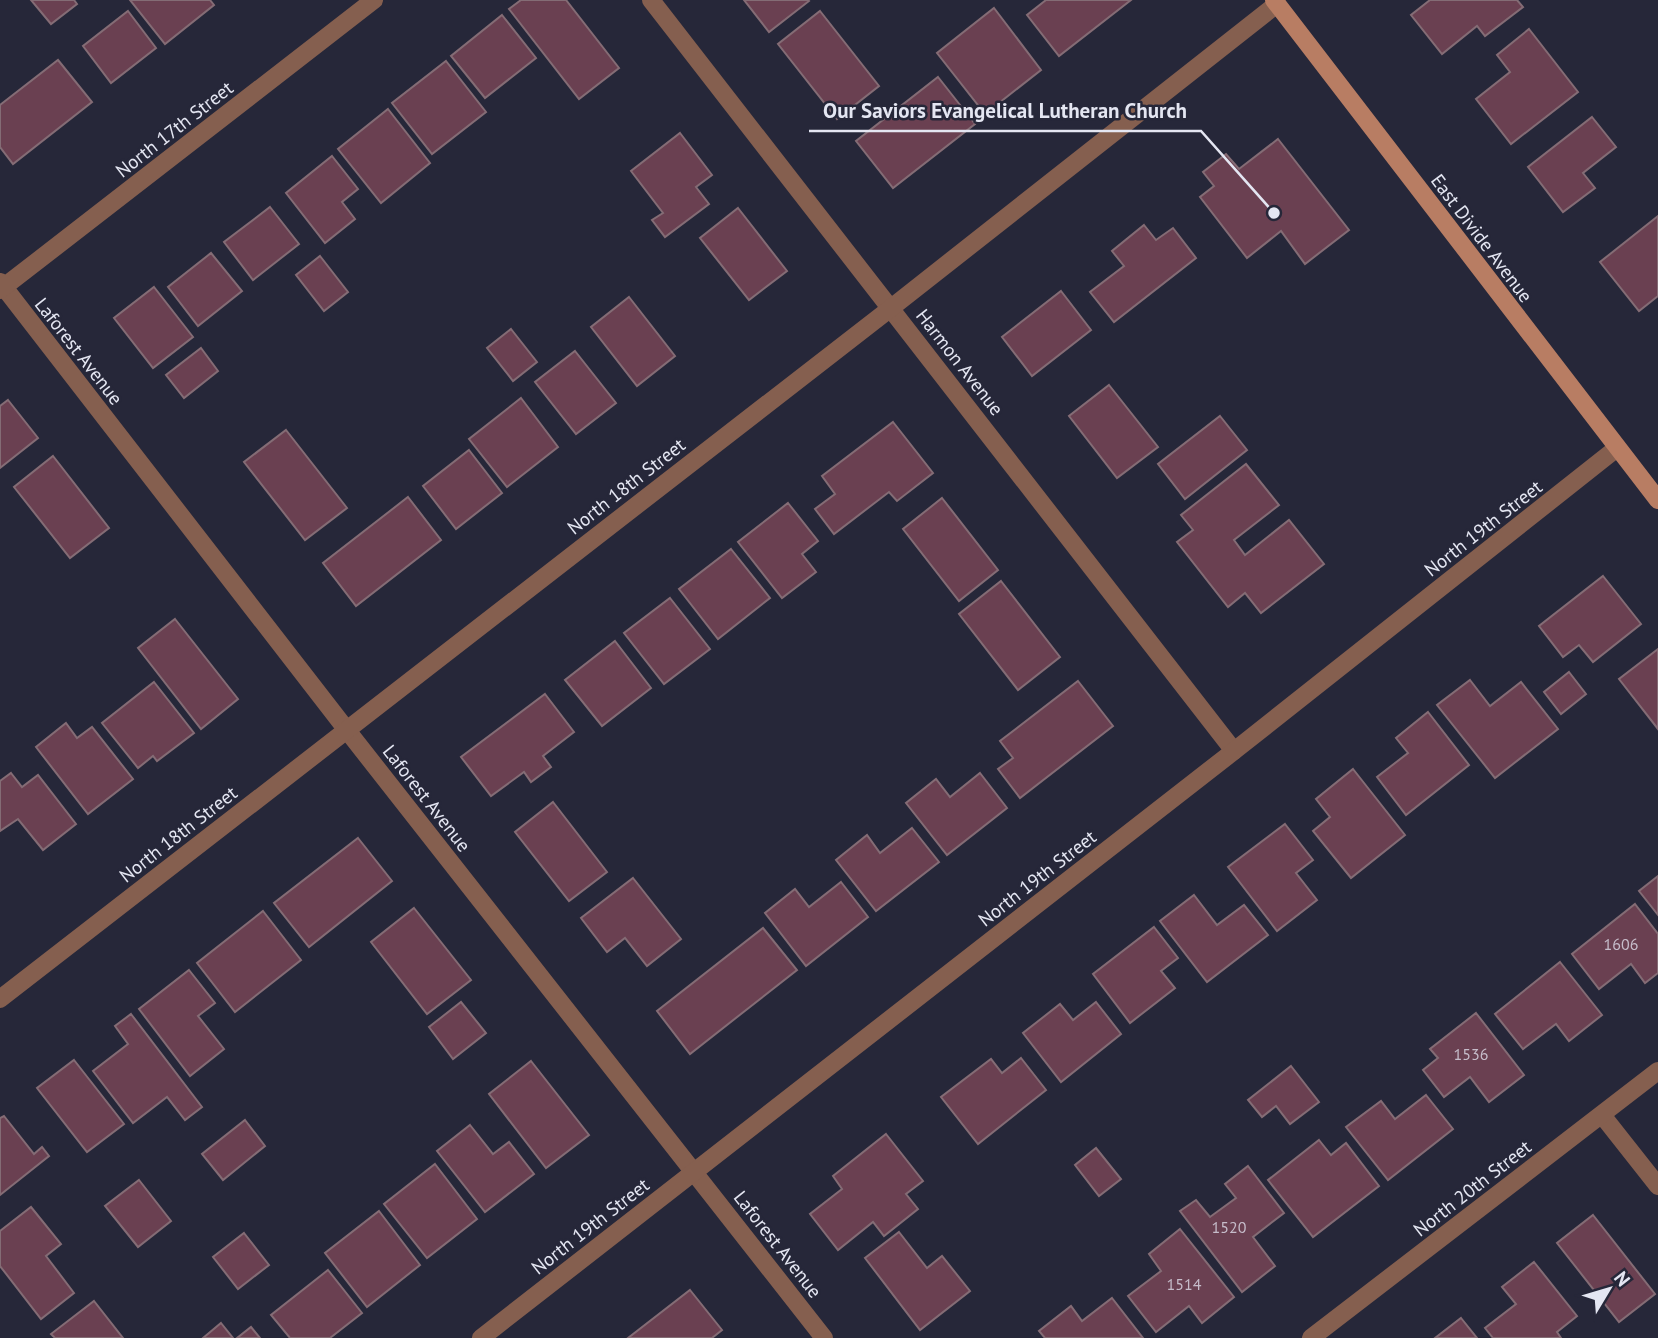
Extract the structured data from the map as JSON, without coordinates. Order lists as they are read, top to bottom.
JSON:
{
  "streets": {
    "street": [
      "North 17th Street",
      "East Divide Avenue",
      "Laforest Avenue",
      "Harmon Avenue",
      "North 18th Street",
      "North 19th Street",
      "North 20th Street"
    ]
  },
  "crossings": [
    ["North 17th Street", "Laforest Avenue"],
    ["East Divide Avenue", "North 18th Street"],
    ["East Divide Avenue", "North 19th Street"],
    ["Laforest Avenue", "North 18th Street"],
    ["Laforest Avenue", "North 19th Street"],
    ["Harmon Avenue", "North 18th Street"],
    ["Harmon Avenue", "North 19th Street"]
  ],
  "places": ["Our Saviors Evangelical Lutheran Church"],
  "house_numbers": [
    "1606",
    "1536",
    "1520",
    "1514"
  ],
  "north": "top right"
}
